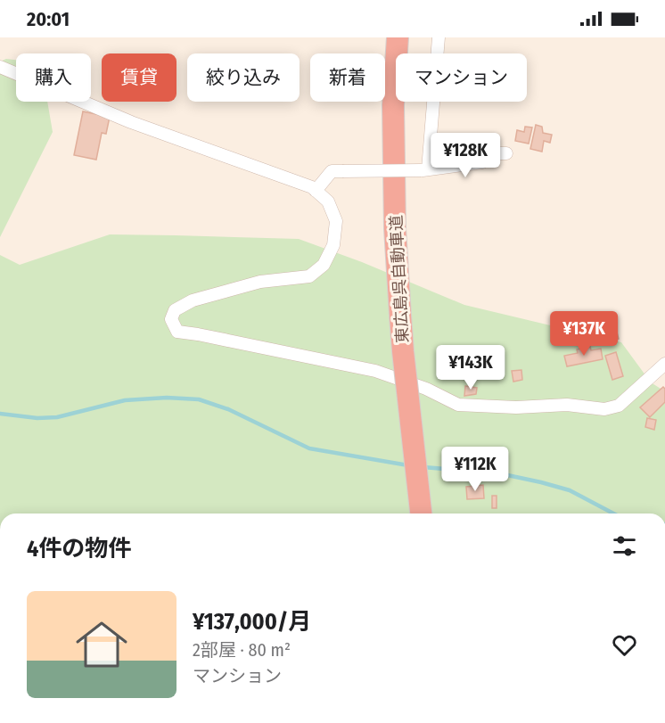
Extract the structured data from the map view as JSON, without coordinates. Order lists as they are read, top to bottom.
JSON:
{
  "streets": {
    "highway": ["東広島呉自動車道"]
  },
  "page": {
    "status": "20:01",
    "chip": [
      "購入",
      "賃貸",
      "絞り込み",
      "新着",
      "マンション"
    ],
    "price": [
      "¥128K",
      "¥137K",
      "¥143K",
      "¥112K"
    ],
    "heading": "4件の物件",
    "list": [
      {
        "name": "¥137,000/月",
        "note": "2部屋 · 80 m² · マンション"
      }
    ]
  }
}
